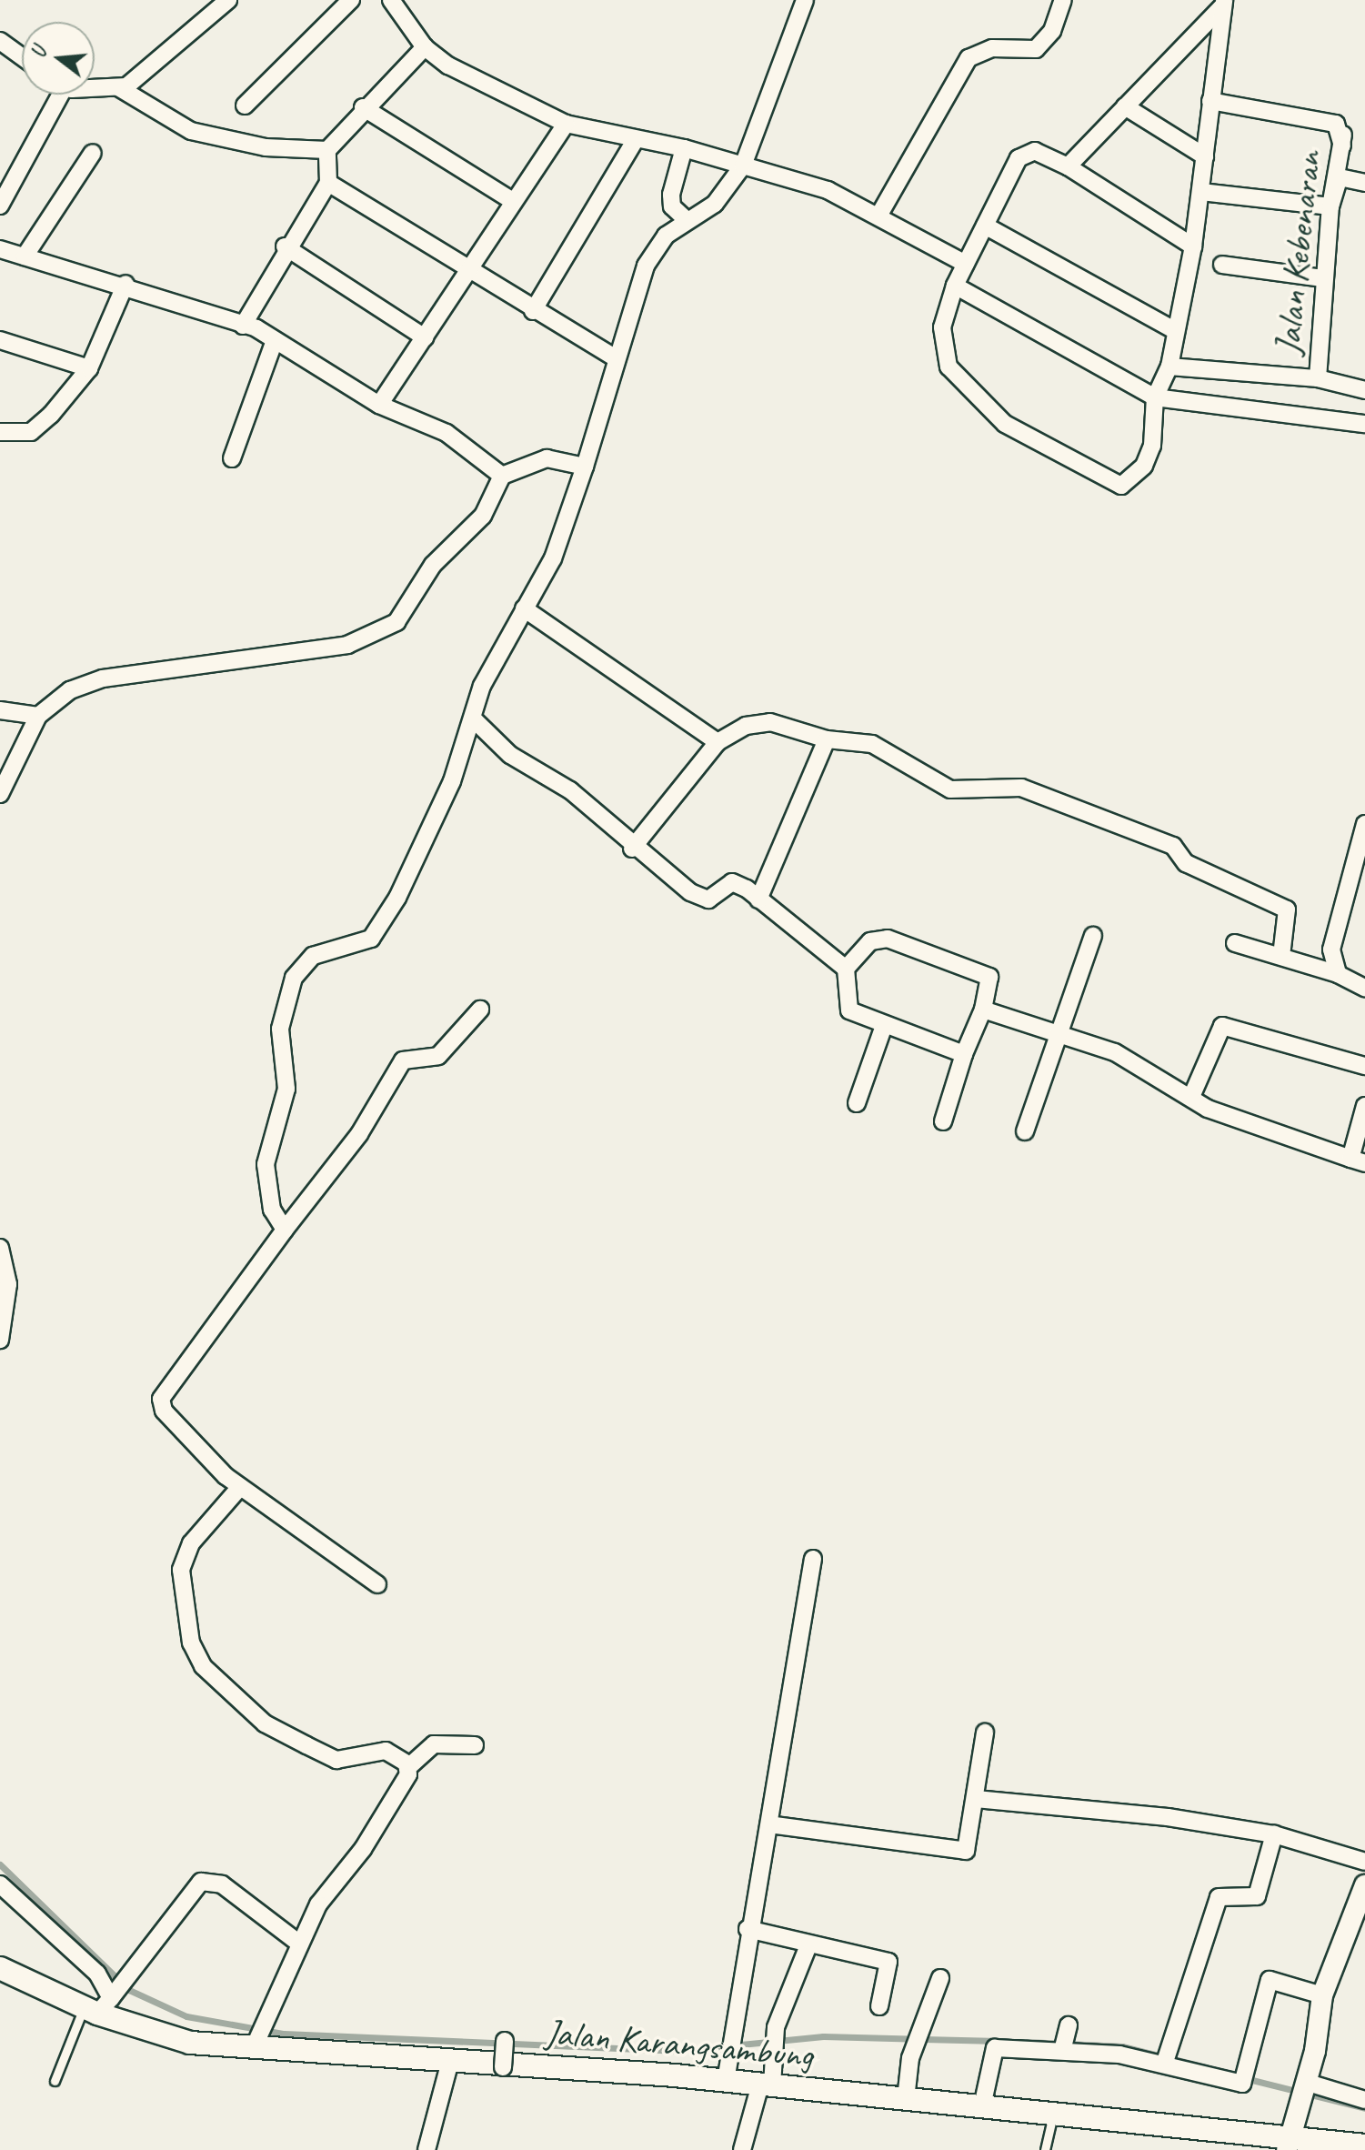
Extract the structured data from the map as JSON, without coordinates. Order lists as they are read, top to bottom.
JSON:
{
  "streets": {
    "main road": ["Jalan Karangsambung"],
    "street": ["Jalan Kebenaran"]
  },
  "north": "left"
}
